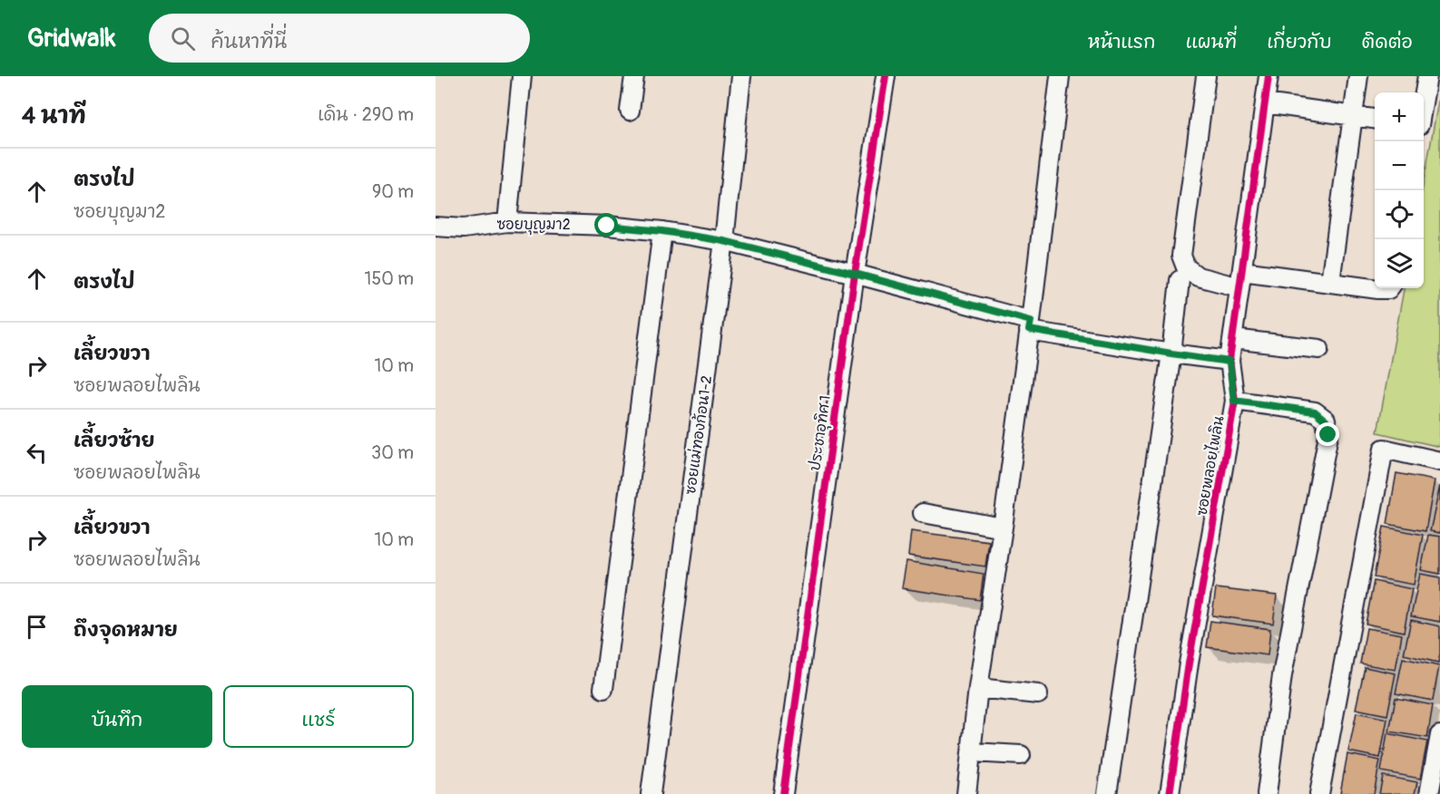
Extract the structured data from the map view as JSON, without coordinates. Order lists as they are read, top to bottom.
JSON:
{
  "streets": {
    "street": [
      "ซอยบุญมา2",
      "ประชาอุทิศ 1",
      "ซอยแม่ทองก้อน1-2",
      "ซอยพลอยไพลิน"
    ]
  },
  "crossings": [
    ["ซอยบุญมา2", "ประชาอุทิศ 1"],
    ["ซอยบุญมา2", "ซอยแม่ทองก้อน1-2"],
    ["ซอยบุญมา2", "ซอยพลอยไพลิน"]
  ],
  "page": {
    "header": "Gridwalk",
    "search": "ค้นหาที่นี่",
    "nav": [
      "หน้าแรก",
      "แผนที่",
      "เกี่ยวกับ",
      "ติดต่อ"
    ],
    "heading": ["4 นาที", "เดิน · 290 m"],
    "map_buttons": ["+", "−"],
    "list": [
      ["ตรงไป", "ซอยบุญมา2", "90 m"],
      ["ตรงไป", "150 m"],
      ["เลี้ยวขวา", "ซอยพลอยไพลิน", "10 m"],
      ["เลี้ยวซ้าย", "ซอยพลอยไพลิน", "30 m"],
      ["เลี้ยวขวา", "ซอยพลอยไพลิน", "10 m"],
      "ถึงจุดหมาย"
    ],
    "buttons": ["บันทึก", "แชร์"]
  }
}
